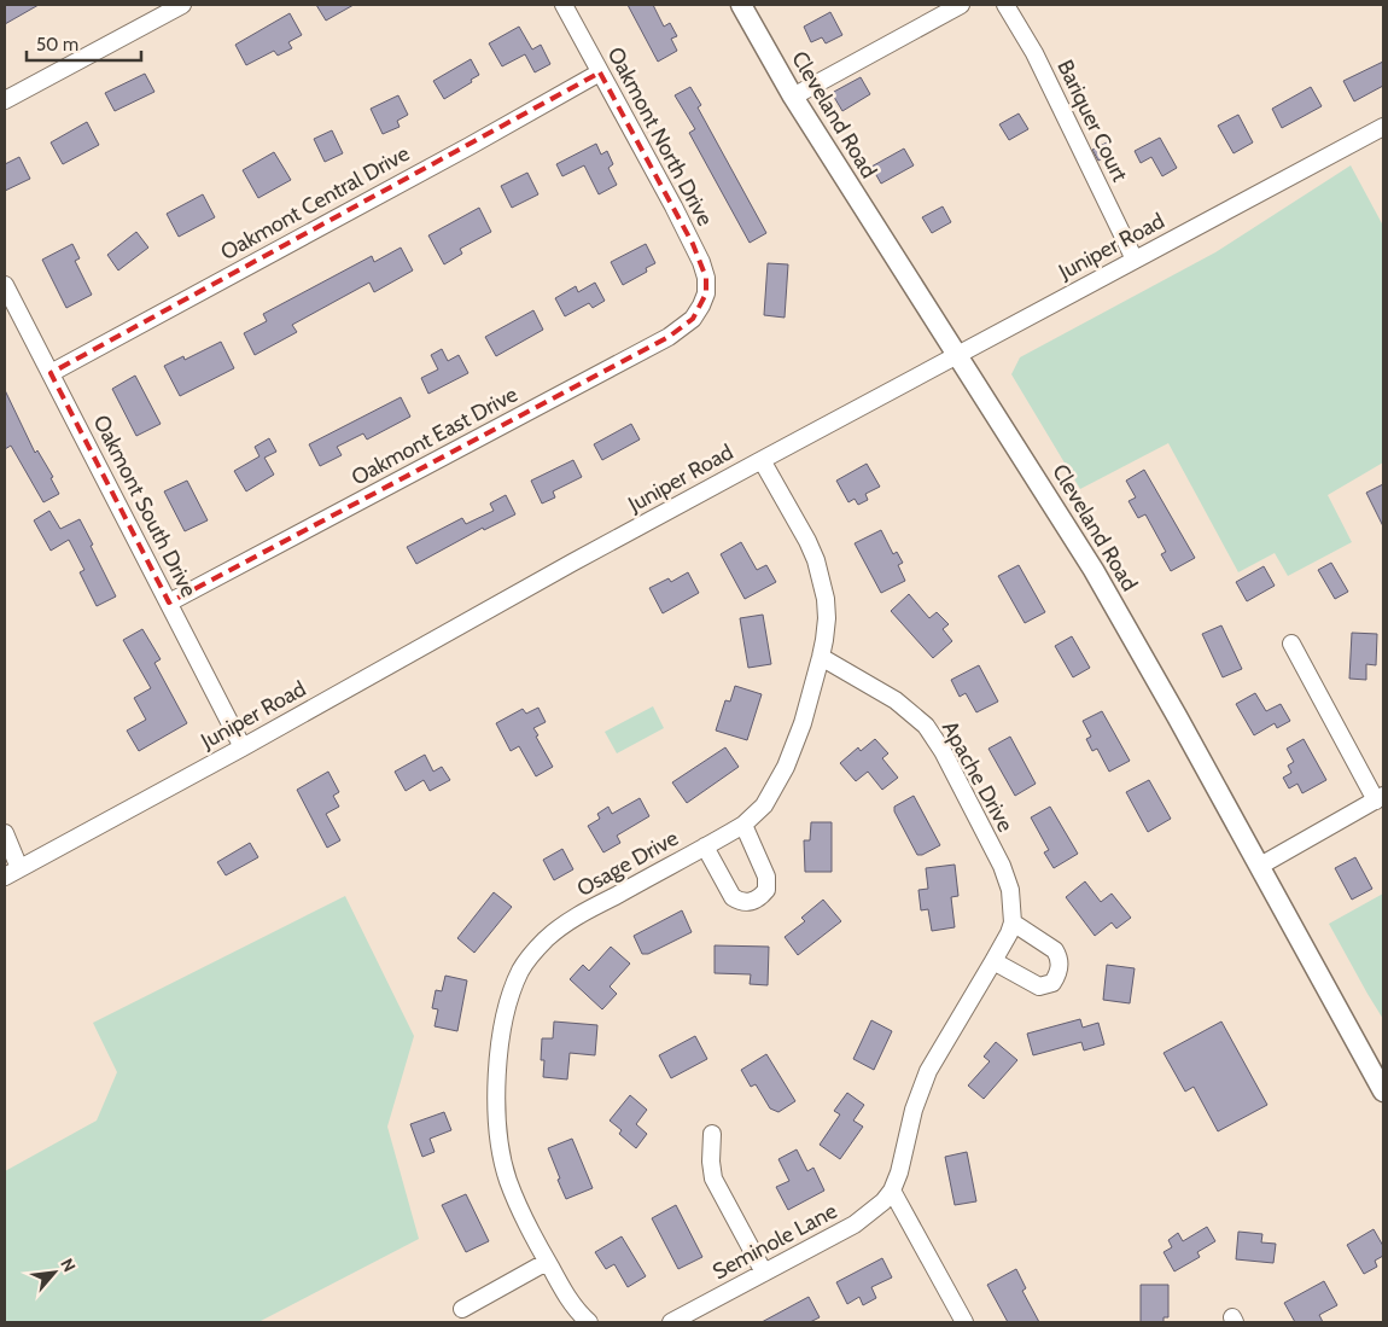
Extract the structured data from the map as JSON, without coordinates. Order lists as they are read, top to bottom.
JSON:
{
  "streets": {
    "main road": ["Cleveland Road"],
    "street": [
      "Bariquer Court",
      "Oakmont North Drive",
      "Oakmont Central Drive",
      "Juniper Road",
      "Oakmont East Drive",
      "Oakmont South Drive",
      "Apache Drive",
      "Osage Drive",
      "Seminole Lane"
    ]
  },
  "crossings": [
    ["Cleveland Road", "Juniper Road"],
    ["Bariquer Court", "Juniper Road"],
    ["Oakmont North Drive", "Oakmont Central Drive"],
    ["Oakmont North Drive", "Oakmont East Drive"],
    ["Oakmont Central Drive", "Oakmont South Drive"],
    ["Juniper Road", "Oakmont South Drive"],
    ["Oakmont East Drive", "Oakmont South Drive"],
    ["Apache Drive", "Osage Drive"],
    ["Apache Drive", "Seminole Lane"]
  ],
  "scale_bar": "50 m",
  "north": "top right"
}
